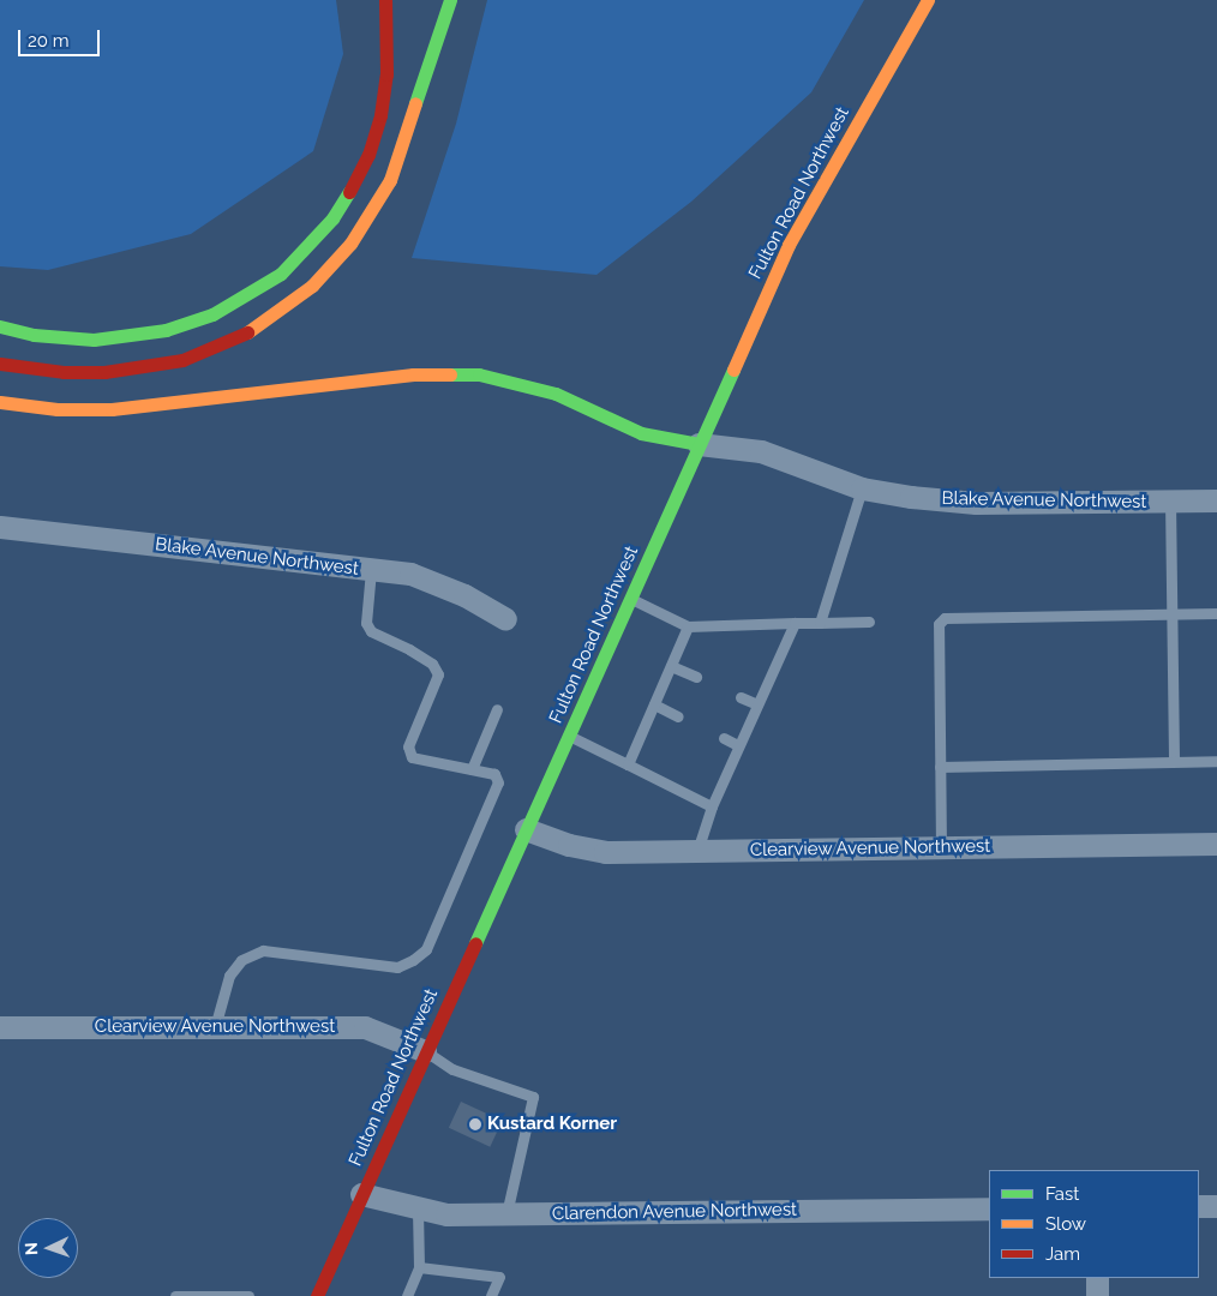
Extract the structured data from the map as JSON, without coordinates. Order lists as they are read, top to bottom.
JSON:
{
  "streets": {
    "main road": ["Fulton Road Northwest"],
    "street": ["Blake Avenue Northwest", "Clearview Avenue Northwest", "Clarendon Avenue Northwest"]
  },
  "crossings": [
    ["Fulton Road Northwest", "Blake Avenue Northwest"],
    ["Fulton Road Northwest", "Clearview Avenue Northwest"],
    ["Fulton Road Northwest", "Clarendon Avenue Northwest"]
  ],
  "places": ["Kustard Korner"],
  "legend": ["Fast", "Slow", "Jam"],
  "scale_bar": "20 m",
  "north": "left"
}
